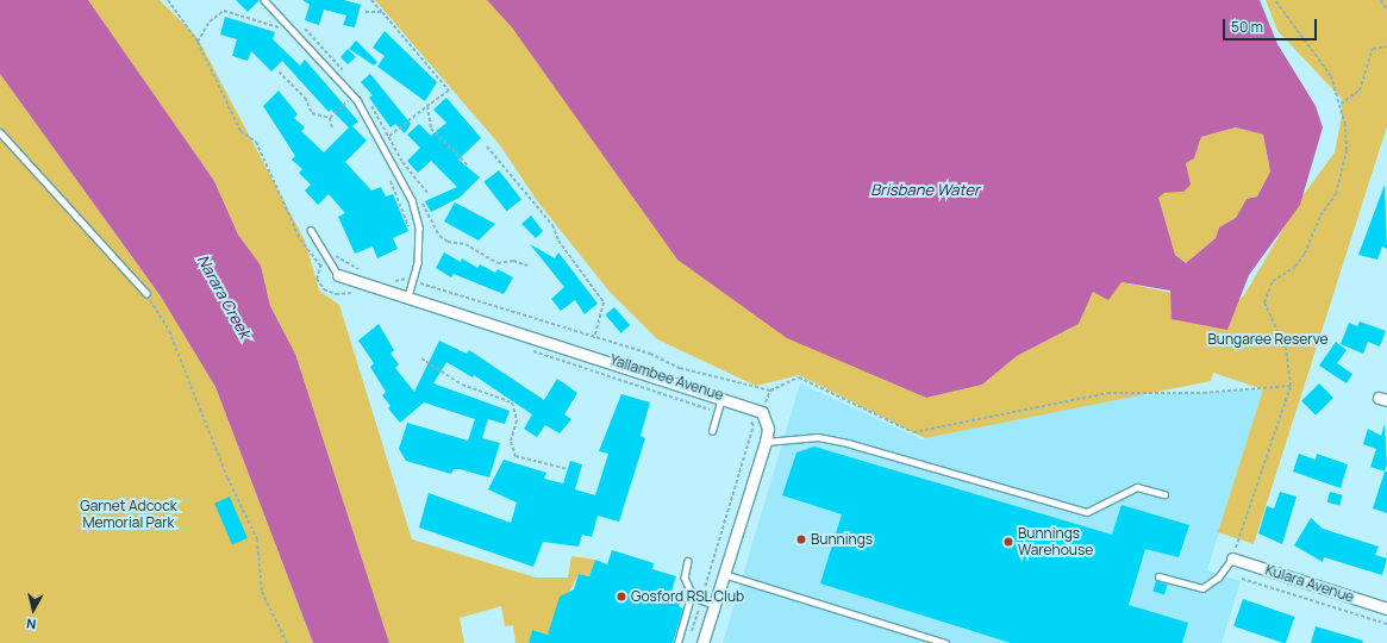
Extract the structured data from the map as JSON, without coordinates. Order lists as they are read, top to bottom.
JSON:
{
  "streets": {
    "street": ["Yallambee Avenue", "Kulara Avenue"]
  },
  "water": ["Brisbane Water", "Narara Creek"],
  "parks": ["Bungaree Reserve", "Garnet Adcock Memorial Park"],
  "places": ["Bunnings", "Bunnings Warehouse", "Gosford RSL Club"],
  "scale_bar": "50 m",
  "north": "bottom"
}
